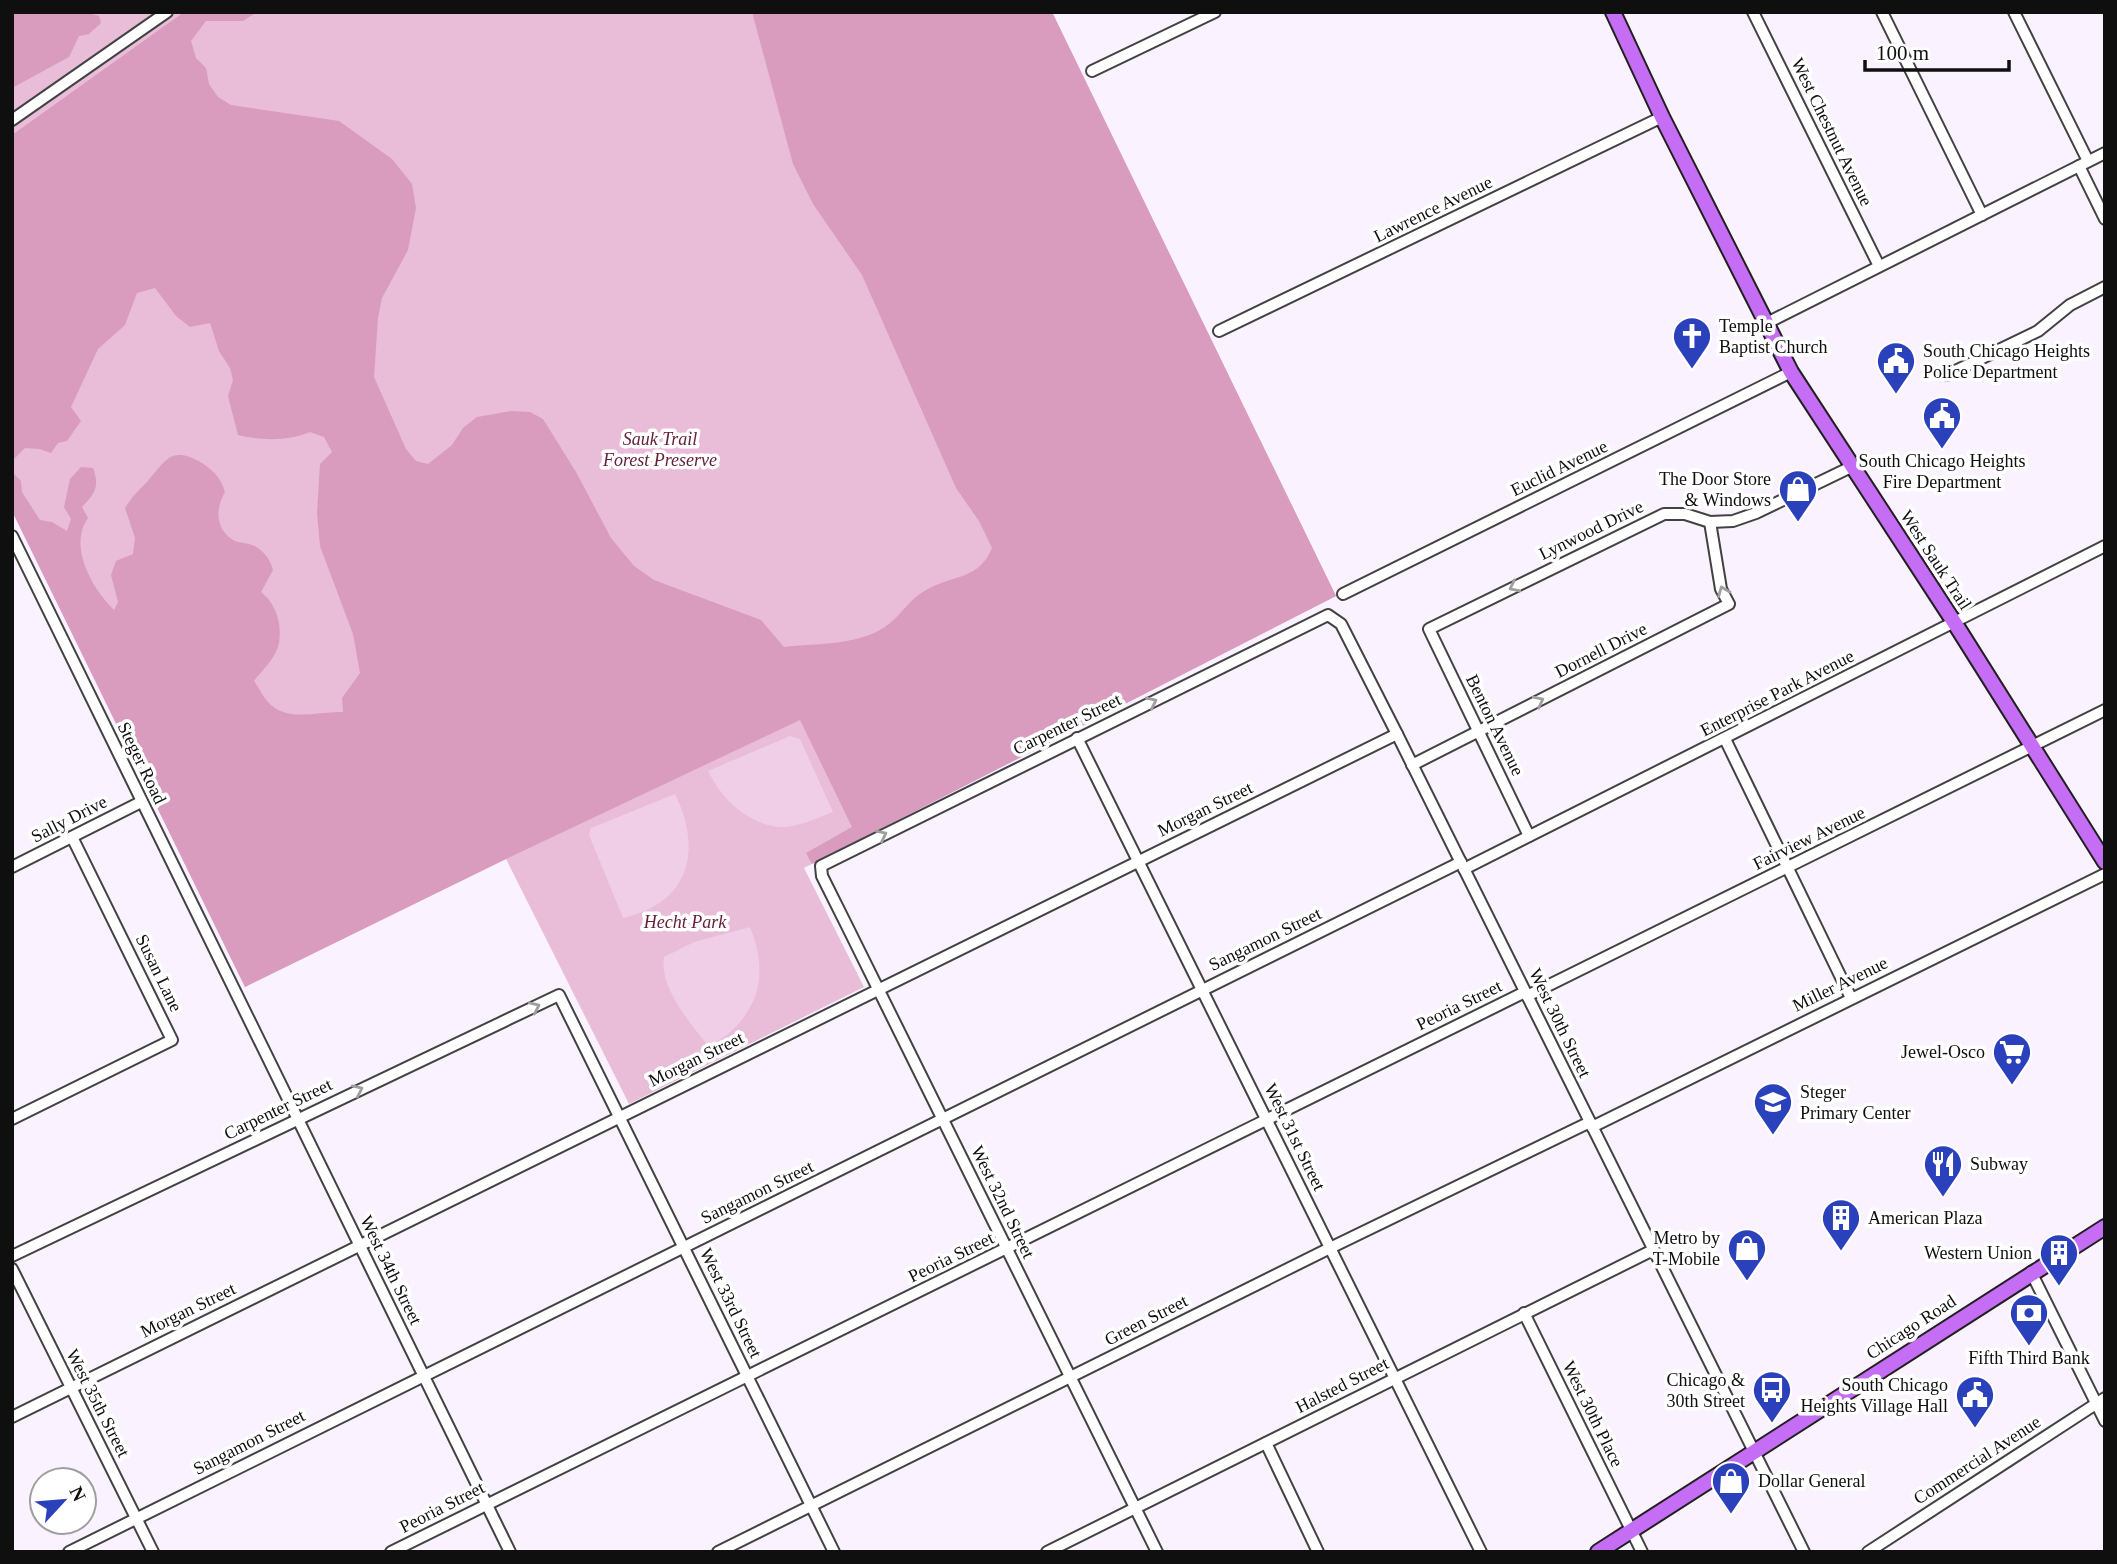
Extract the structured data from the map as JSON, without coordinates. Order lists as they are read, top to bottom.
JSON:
{
  "streets": {
    "main road": ["West Sauk Trail", "Chicago Road"],
    "street": [
      "West Chestnut Avenue",
      "Lawrence Avenue",
      "Euclid Avenue",
      "Lynwood Drive",
      "Dornell Drive",
      "Enterprise Park Avenue",
      "Carpenter Street",
      "Benton Avenue",
      "Steger Road",
      "Morgan Street",
      "Sally Drive",
      "Fairview Avenue",
      "Sangamon Street",
      "Susan Lane",
      "Miller Avenue",
      "Peoria Street",
      "West 30th Street",
      "West 31st Street",
      "West 32nd Street",
      "West 34th Street",
      "West 33rd Street",
      "Green Street",
      "Halsted Street",
      "West 35th Street",
      "West 30th Place",
      "Commercial Avenue"
    ]
  },
  "crossings": [
    ["Lawrence Avenue", "West Sauk Trail"],
    ["Euclid Avenue", "West Sauk Trail"],
    ["Lynwood Drive", "West Sauk Trail"],
    ["Lynwood Drive", "Dornell Drive"],
    ["Lynwood Drive", "Benton Avenue"],
    ["West Sauk Trail", "Enterprise Park Avenue"],
    ["West Sauk Trail", "Fairview Avenue"],
    ["Dornell Drive", "Benton Avenue"],
    ["Dornell Drive", "West 30th Street"],
    ["Enterprise Park Avenue", "Benton Avenue"],
    ["Enterprise Park Avenue", "Sangamon Street"],
    ["Enterprise Park Avenue", "West 30th Street"],
    ["Carpenter Street", "West 30th Street"],
    ["Carpenter Street", "West 31st Street"],
    ["Carpenter Street", "West 32nd Street"],
    ["Carpenter Street", "West 34th Street"],
    ["Carpenter Street", "West 33rd Street"],
    ["Steger Road", "Sally Drive"],
    ["Steger Road", "West 34th Street"],
    ["Morgan Street", "West 30th Street"],
    ["Morgan Street", "West 31st Street"],
    ["Morgan Street", "West 32nd Street"],
    ["Morgan Street", "West 34th Street"],
    ["Morgan Street", "West 33rd Street"],
    ["Morgan Street", "West 35th Street"],
    ["Sally Drive", "Susan Lane"],
    ["Fairview Avenue", "Peoria Street"],
    ["Fairview Avenue", "West 30th Street"],
    ["Sangamon Street", "West 30th Street"],
    ["Sangamon Street", "West 31st Street"],
    ["Sangamon Street", "West 32nd Street"],
    ["Sangamon Street", "West 34th Street"],
    ["Sangamon Street", "West 33rd Street"],
    ["Sangamon Street", "West 35th Street"],
    ["Miller Avenue", "West 30th Street"],
    ["Miller Avenue", "Green Street"],
    ["Peoria Street", "West 30th Street"],
    ["Peoria Street", "West 31st Street"],
    ["Peoria Street", "West 32nd Street"],
    ["Peoria Street", "West 34th Street"],
    ["Peoria Street", "West 33rd Street"],
    ["West 30th Street", "Green Street"],
    ["West 30th Street", "Chicago Road"],
    ["West 30th Street", "Halsted Street"],
    ["West 31st Street", "Green Street"],
    ["West 31st Street", "Halsted Street"],
    ["West 32nd Street", "Green Street"],
    ["West 32nd Street", "Halsted Street"],
    ["West 33rd Street", "Green Street"],
    ["Chicago Road", "West 30th Place"],
    ["Halsted Street", "West 30th Place"]
  ],
  "one_way": ["Lynwood Drive", "Dornell Drive", "Carpenter Street"],
  "parks": ["Sauk Trail Forest Preserve", "Hecht Park"],
  "places": {
    "church": ["Temple Baptist Church"],
    "public building": ["South Chicago Heights Police Department", "South Chicago Heights Fire Department", "South Chicago Heights Village Hall"],
    "shop": ["The Door Store & Windows", "Metro by T-Mobile", "Dollar General"],
    "supermarket": ["Jewel-Osco"],
    "school or university": ["Steger Primary Center"],
    "restaurant": ["Subway"],
    "building": ["American Plaza", "Western Union"],
    "bank": ["Fifth Third Bank"],
    "bus stop": ["Chicago & 30th Street"]
  },
  "scale_bar": "100 m",
  "north": "top right"
}
